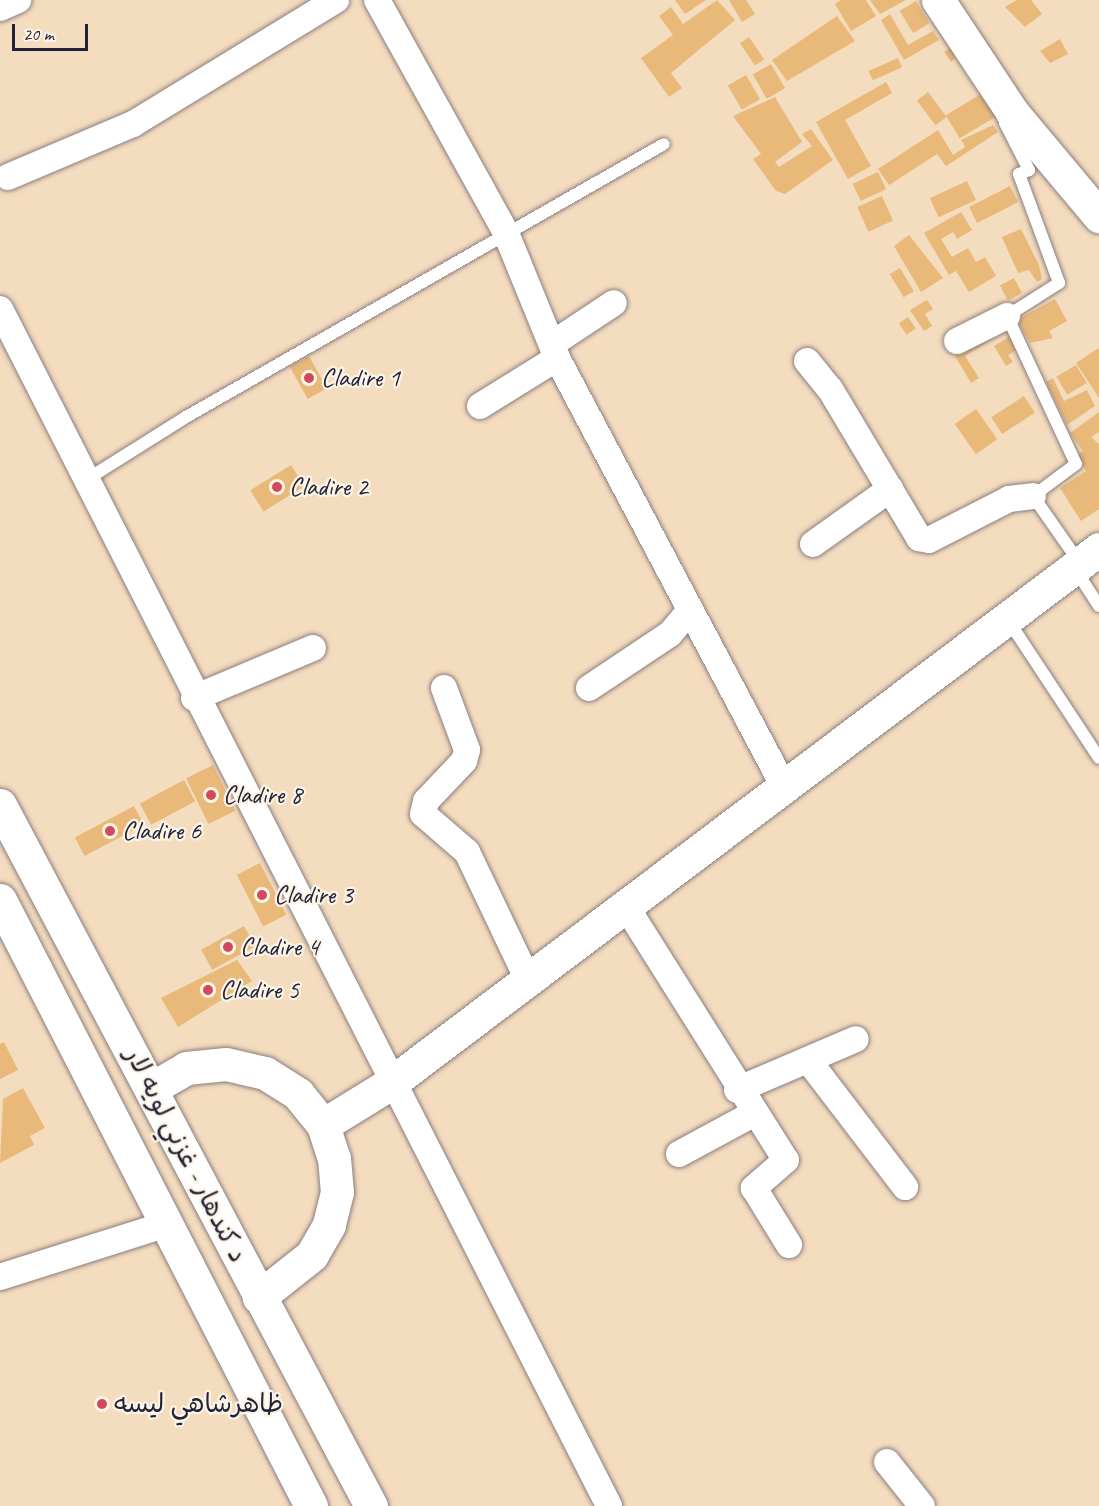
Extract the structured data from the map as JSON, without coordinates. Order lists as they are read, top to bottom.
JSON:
{
  "streets": {
    "main road": ["د کندهار - غزني لويه لار"]
  },
  "places": [
    "Cladire 1",
    "Cladire 2",
    "Cladire 8",
    "Cladire 6",
    "Cladire 3",
    "Cladire 4",
    "Cladire 5",
    "ظاهرشاهي لیسه"
  ],
  "scale_bar": "20 m"
}
